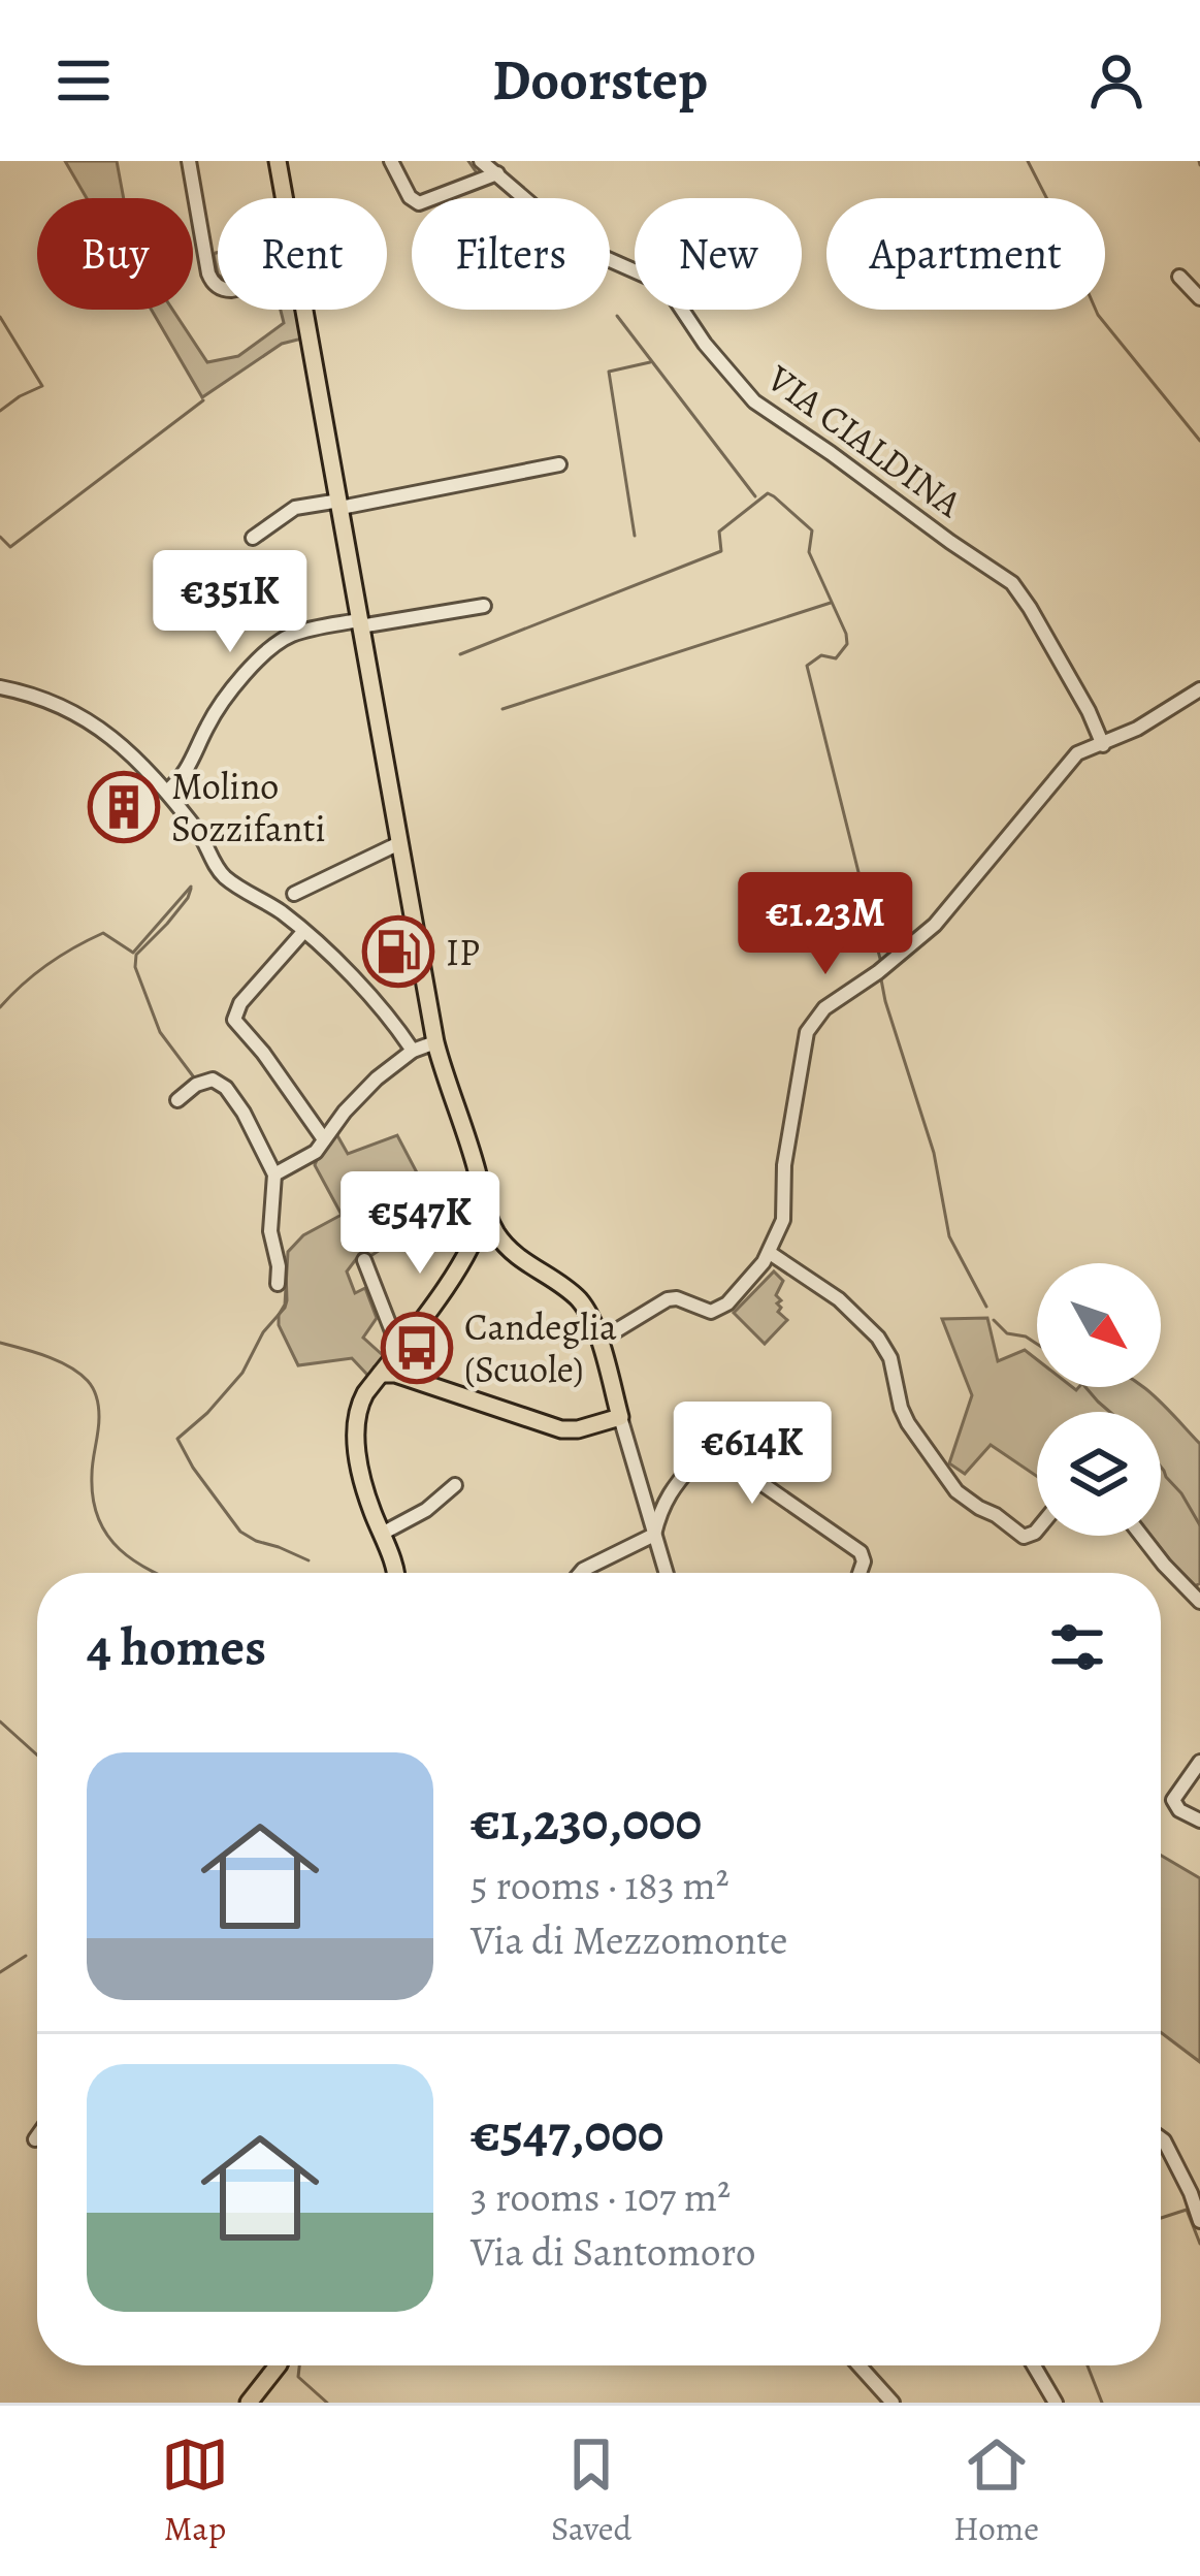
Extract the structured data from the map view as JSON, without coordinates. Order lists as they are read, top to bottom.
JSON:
{
  "streets": {
    "street": ["VIA CIALDINA"]
  },
  "places": {
    "building": ["Molino Sozzifanti"],
    "fuel station": ["IP"],
    "bus stop": ["Candeglia (Scuole)"]
  },
  "north": "bottom right",
  "page": {
    "header": "Doorstep",
    "chip": [
      "Buy",
      "Rent",
      "Filters",
      "New",
      "Apartment"
    ],
    "price": [
      "€351K",
      "€1.23M",
      "€547K",
      "€614K"
    ],
    "heading": "4 homes",
    "list": [
      {
        "name": "€1,230,000",
        "note": "5 rooms · 183 m² · Via di Mezzomonte"
      },
      {
        "name": "€547,000",
        "note": "3 rooms · 107 m² · Via di Santomoro"
      }
    ],
    "tabs": ["Map", "Saved", "Home"]
  }
}
